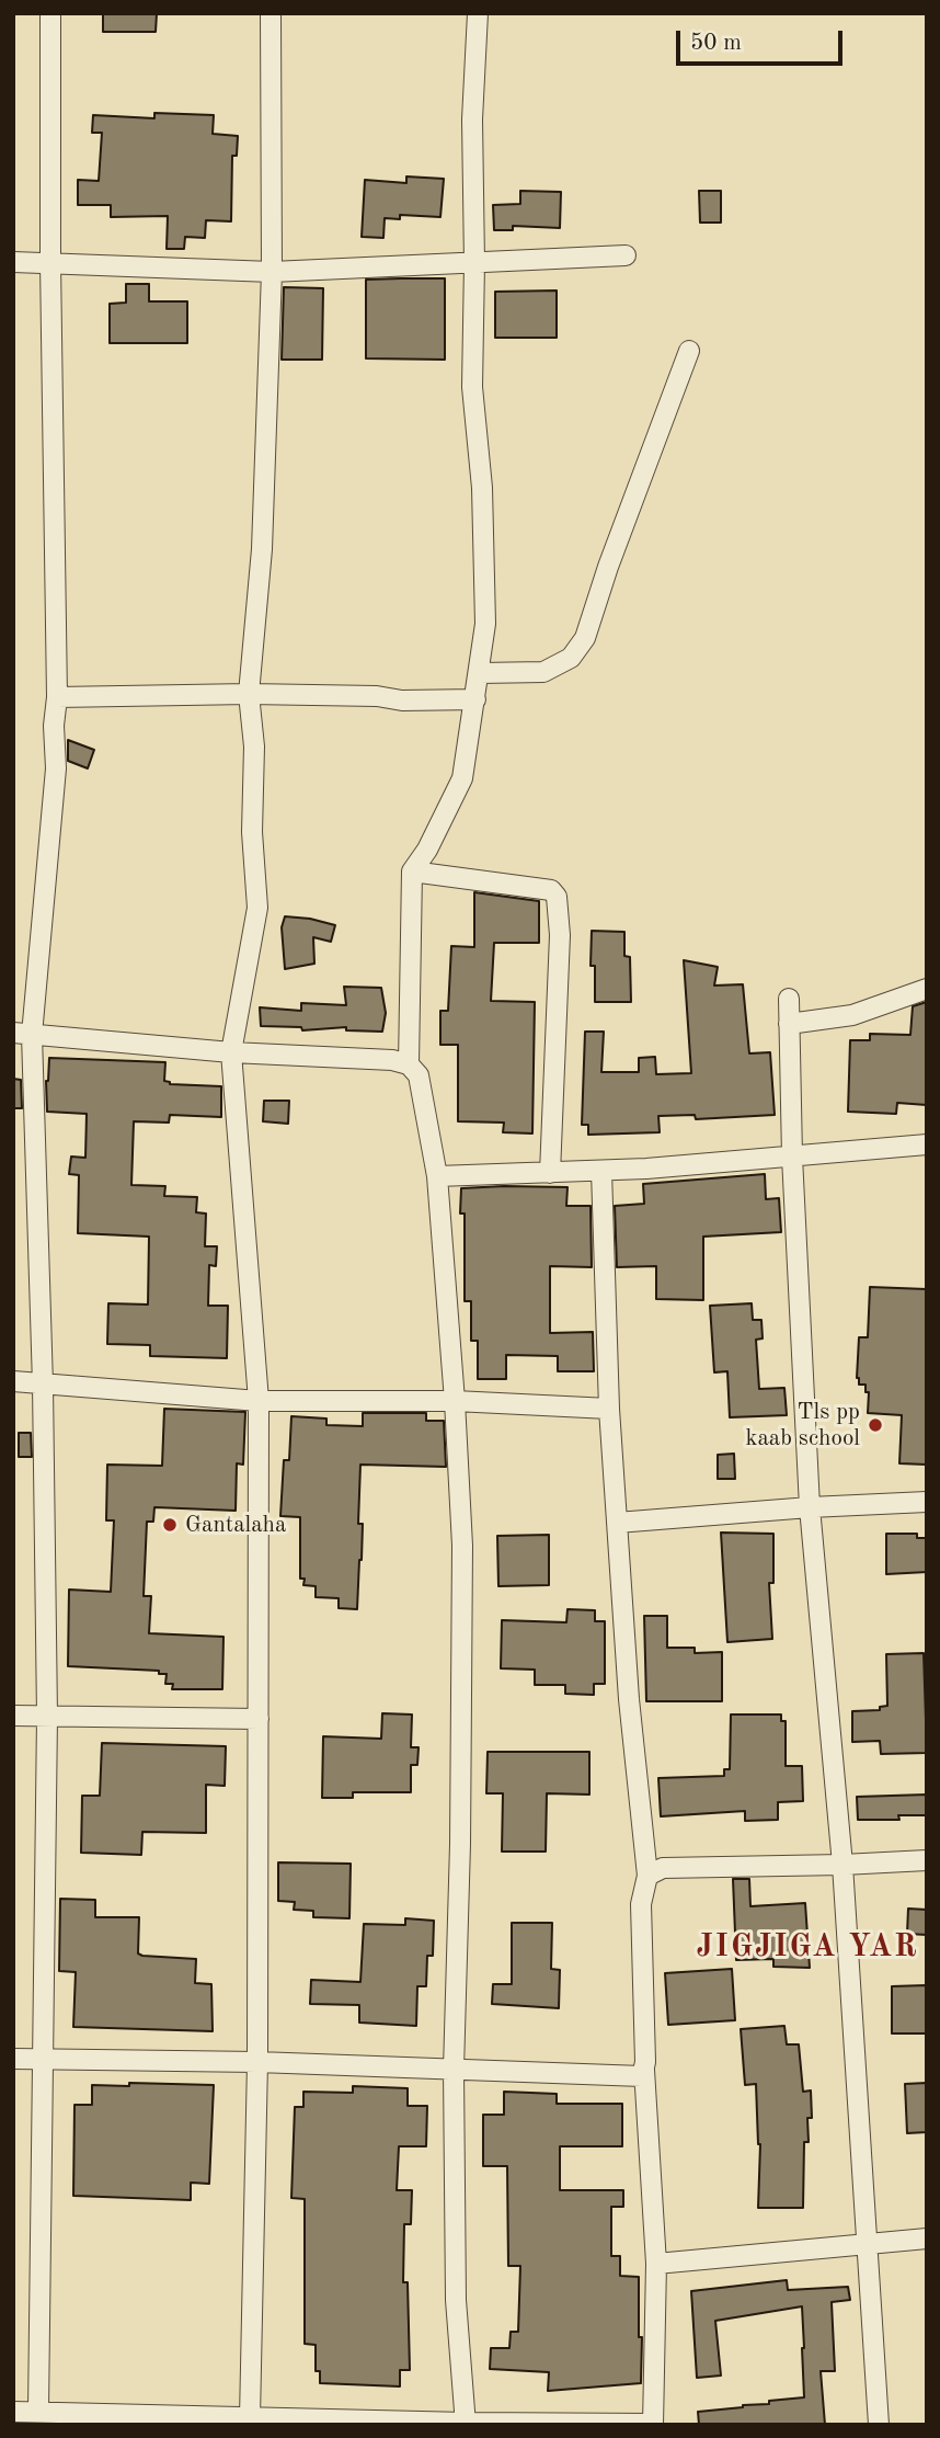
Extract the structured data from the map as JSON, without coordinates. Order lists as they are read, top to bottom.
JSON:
{
  "districts": ["JIGJIGA YAR"],
  "places": ["Tls pp kaab school", "Gantalaha"],
  "scale_bar": "50 m"
}
